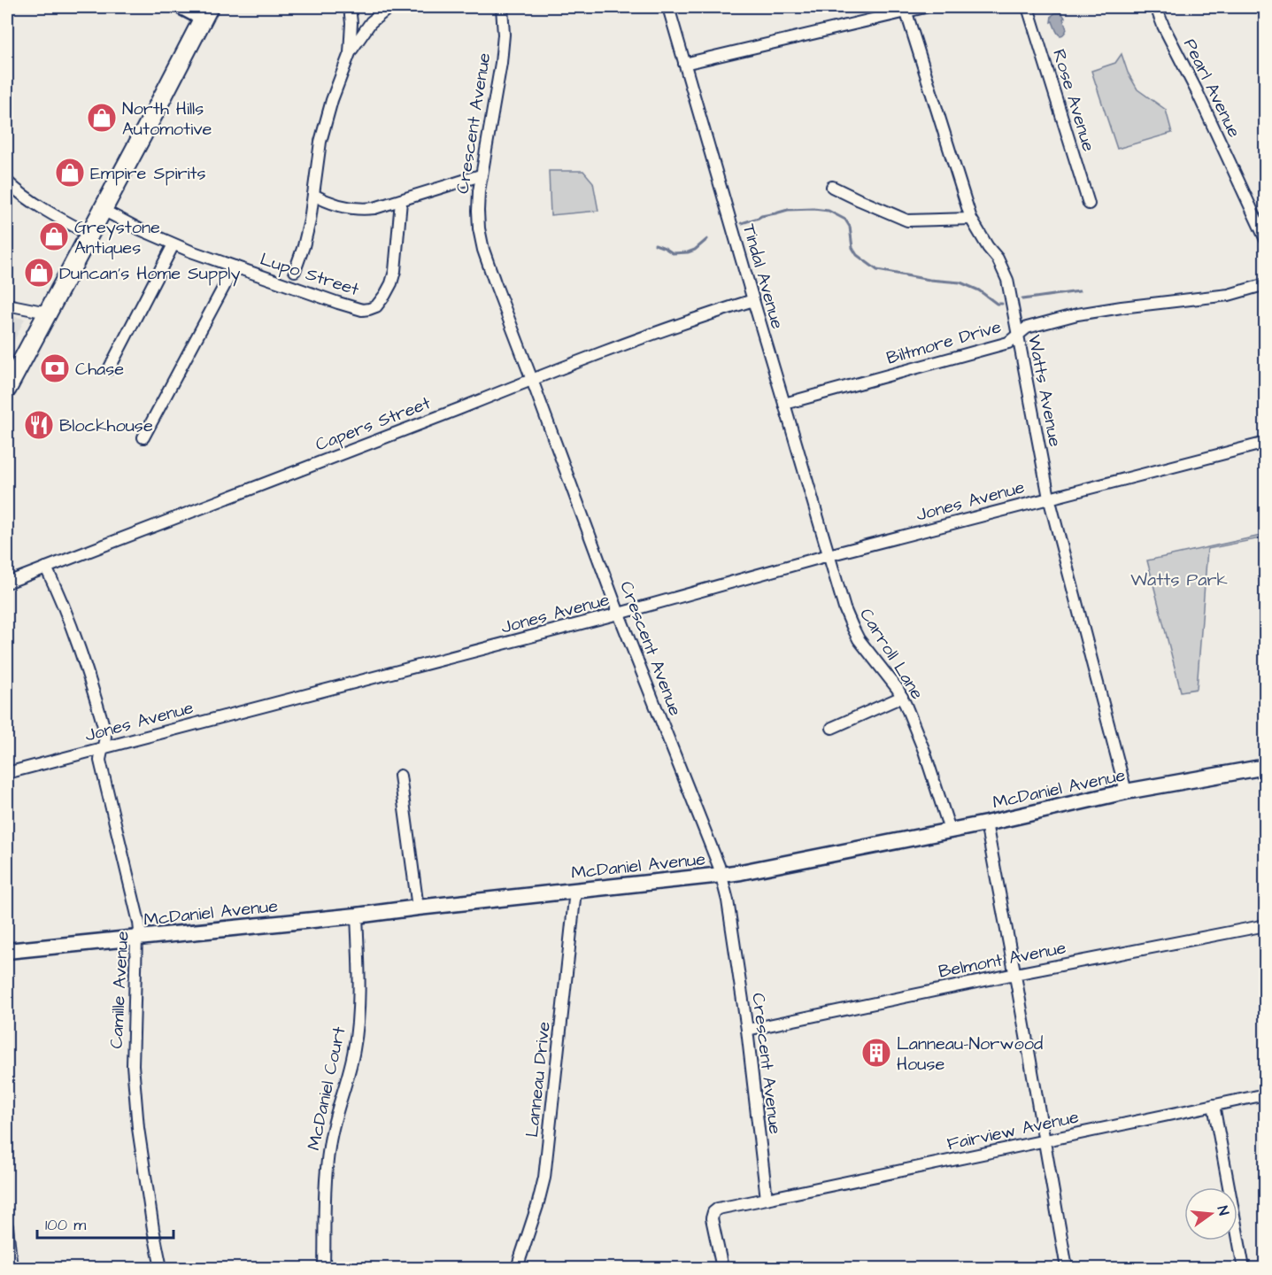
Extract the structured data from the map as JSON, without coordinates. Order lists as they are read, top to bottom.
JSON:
{
  "streets": {
    "street": [
      "Pearl Avenue",
      "Rose Avenue",
      "Crescent Avenue",
      "Lupo Street",
      "Tindal Avenue",
      "Biltmore Drive",
      "Watts Avenue",
      "Capers Street",
      "Jones Avenue",
      "Carroll Lane",
      "McDaniel Avenue",
      "Belmont Avenue",
      "Camille Avenue",
      "Lanneau Drive",
      "McDaniel Court",
      "Fairview Avenue"
    ]
  },
  "crossings": [
    ["Crescent Avenue", "Capers Street"],
    ["Crescent Avenue", "Jones Avenue"],
    ["Crescent Avenue", "McDaniel Avenue"],
    ["Crescent Avenue", "Belmont Avenue"],
    ["Crescent Avenue", "Fairview Avenue"],
    ["Tindal Avenue", "Biltmore Drive"],
    ["Tindal Avenue", "Capers Street"],
    ["Tindal Avenue", "Jones Avenue"],
    ["Tindal Avenue", "Carroll Lane"],
    ["Biltmore Drive", "Watts Avenue"],
    ["Watts Avenue", "Jones Avenue"],
    ["Watts Avenue", "McDaniel Avenue"],
    ["Capers Street", "Camille Avenue"],
    ["Jones Avenue", "Carroll Lane"],
    ["Jones Avenue", "Camille Avenue"],
    ["Carroll Lane", "McDaniel Avenue"],
    ["McDaniel Avenue", "Camille Avenue"],
    ["McDaniel Avenue", "Lanneau Drive"],
    ["McDaniel Avenue", "McDaniel Court"]
  ],
  "parks": ["Watts Park"],
  "places": {
    "shop": [
      "North Hills Automotive",
      "Empire Spirits",
      "Greystone Antiques",
      "Duncan's Home Supply"
    ],
    "bank": ["Chase"],
    "restaurant": ["Blockhouse"],
    "building": ["Lanneau-Norwood House"]
  },
  "scale_bar": "100 m",
  "north": "right"
}
